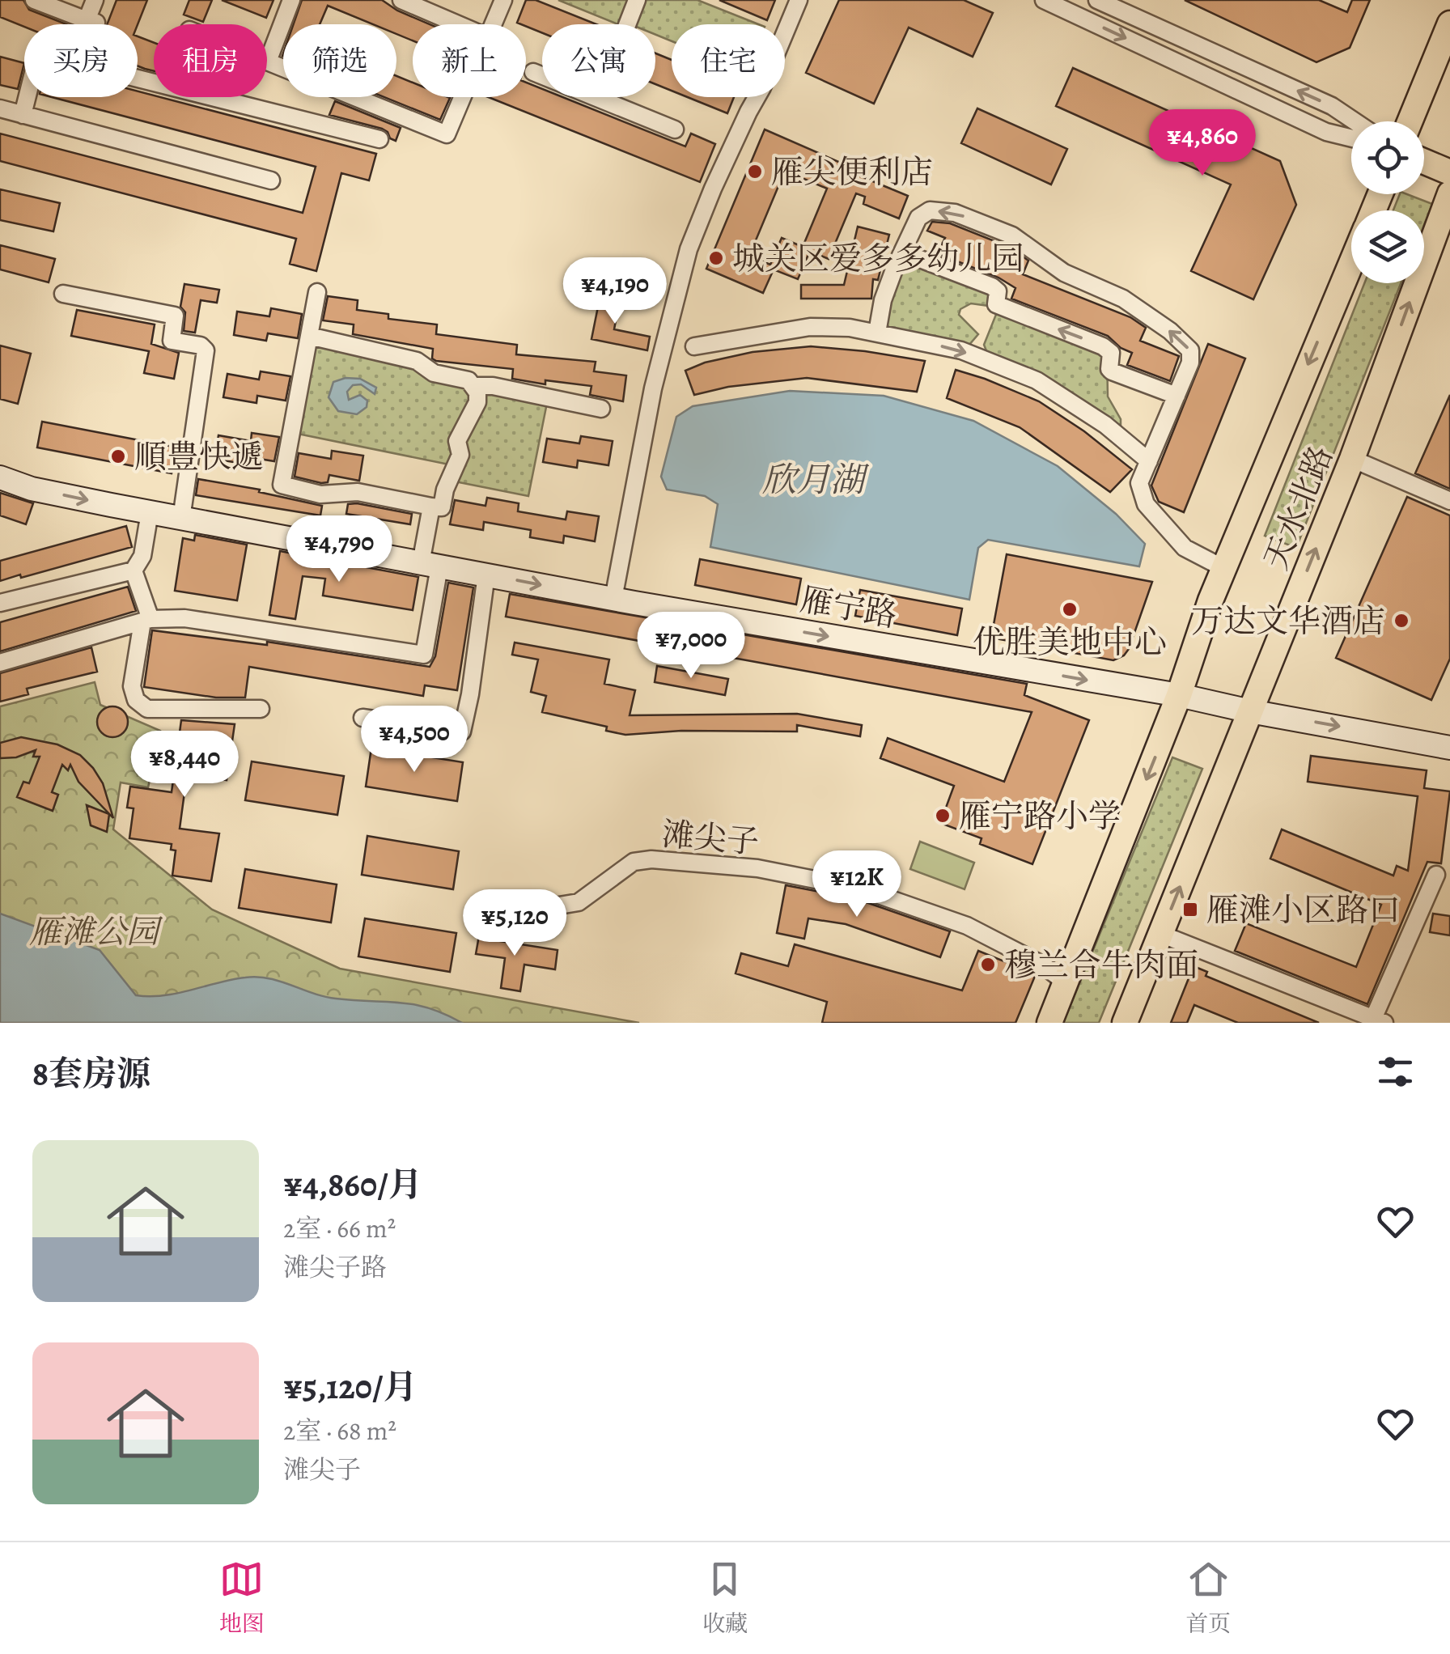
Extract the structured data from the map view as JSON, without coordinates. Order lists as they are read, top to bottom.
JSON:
{
  "streets": {
    "main road": ["天水北路", "雁宁路"],
    "street": ["滩尖子"]
  },
  "crossings": [
    ["天水北路", "雁宁路"],
    ["天水北路", "滩尖子"]
  ],
  "one_way": ["雁宁路"],
  "water": ["欣月湖"],
  "parks": ["雁滩公园"],
  "places": {
    "other": [
      "雁尖便利店",
      "城关区爱多多幼儿园",
      "順豊快遞",
      "优胜美地中心",
      "万达文华酒店",
      "雁宁路小学",
      "穆兰合牛肉面"
    ],
    "transit": ["雁滩小区路口"]
  },
  "page": {
    "chip": [
      "买房",
      "租房",
      "筛选",
      "新上",
      "公寓",
      "住宅"
    ],
    "price": [
      "¥4,860",
      "¥4,190",
      "¥4,790",
      "¥7,000",
      "¥4,500",
      "¥8,440",
      "¥12K",
      "¥5,120"
    ],
    "heading": "8套房源",
    "list": [
      {
        "name": "¥4,860/月",
        "note": "2室 · 66 m² · 滩尖子路"
      },
      {
        "name": "¥5,120/月",
        "note": "2室 · 68 m² · 滩尖子"
      }
    ],
    "tabs": ["地图", "收藏", "首页"]
  }
}
